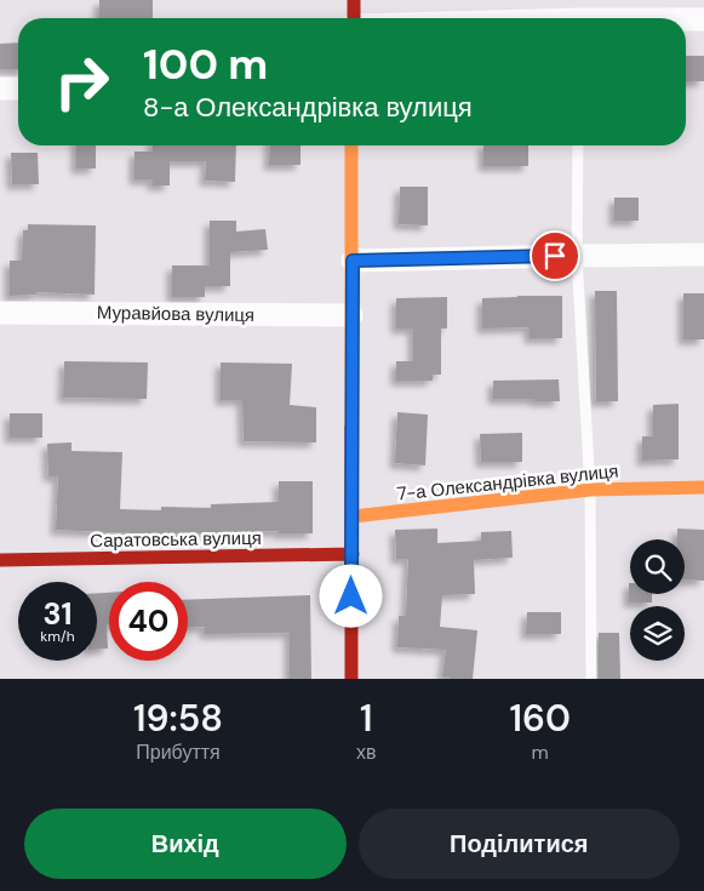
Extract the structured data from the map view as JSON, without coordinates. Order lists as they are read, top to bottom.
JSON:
{
  "streets": {
    "street": ["Муравйова вулиця", "7-а Олександрівка вулиця", "Саратовська вулиця"]
  },
  "page": {
    "turn": ["100 m", "8-а Олександрівка вулиця"],
    "speed": "31 km/h",
    "limit": "40",
    "eta": [
      "19:58",
      "Прибуття",
      "1",
      "хв",
      "160",
      "m"
    ],
    "buttons": ["Вихід", "Поділитися"]
  }
}
